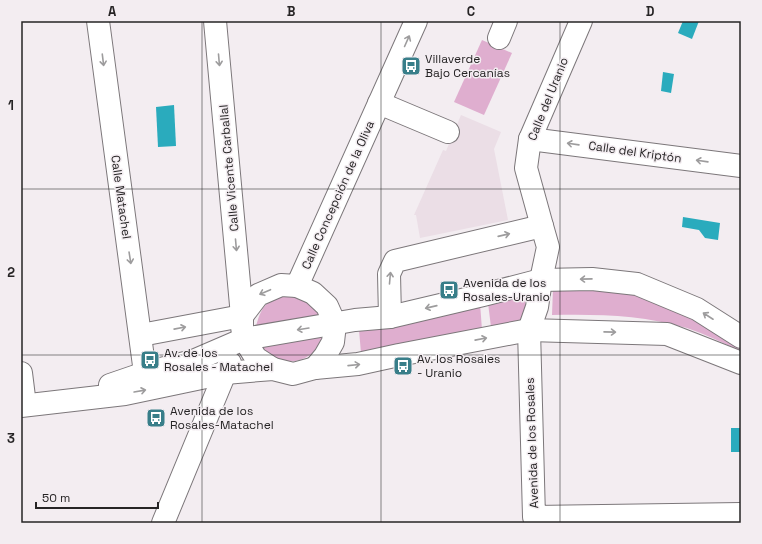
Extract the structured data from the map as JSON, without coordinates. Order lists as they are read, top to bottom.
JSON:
{
  "streets": {
    "street": [
      "Calle del Uranio",
      "Calle del Kriptón",
      "Calle Vicente Carballal",
      "Calle Concepción de la Oliva",
      "Calle Matachel",
      "Avenida de los Rosales"
    ]
  },
  "crossings": [
    ["Calle del Uranio", "Calle del Kriptón"],
    ["Calle del Uranio", "Avenida de los Rosales"]
  ],
  "one_way": ["Calle Vicente Carballal", "Calle Matachel"],
  "places": {
    "bus stop": [
      "Villaverde Bajo Cercanías",
      "Avenida de los Rosales-Uranio",
      "Av. de los Rosales - Matachel",
      "Av. los Rosales - Uranio",
      "Avenida de los Rosales-Matachel"
    ]
  },
  "scale_bar": "50 m",
  "grid": {
    "columns": [
      "A",
      "B",
      "C",
      "D"
    ],
    "rows": ["1", "2", "3"]
  }
}
